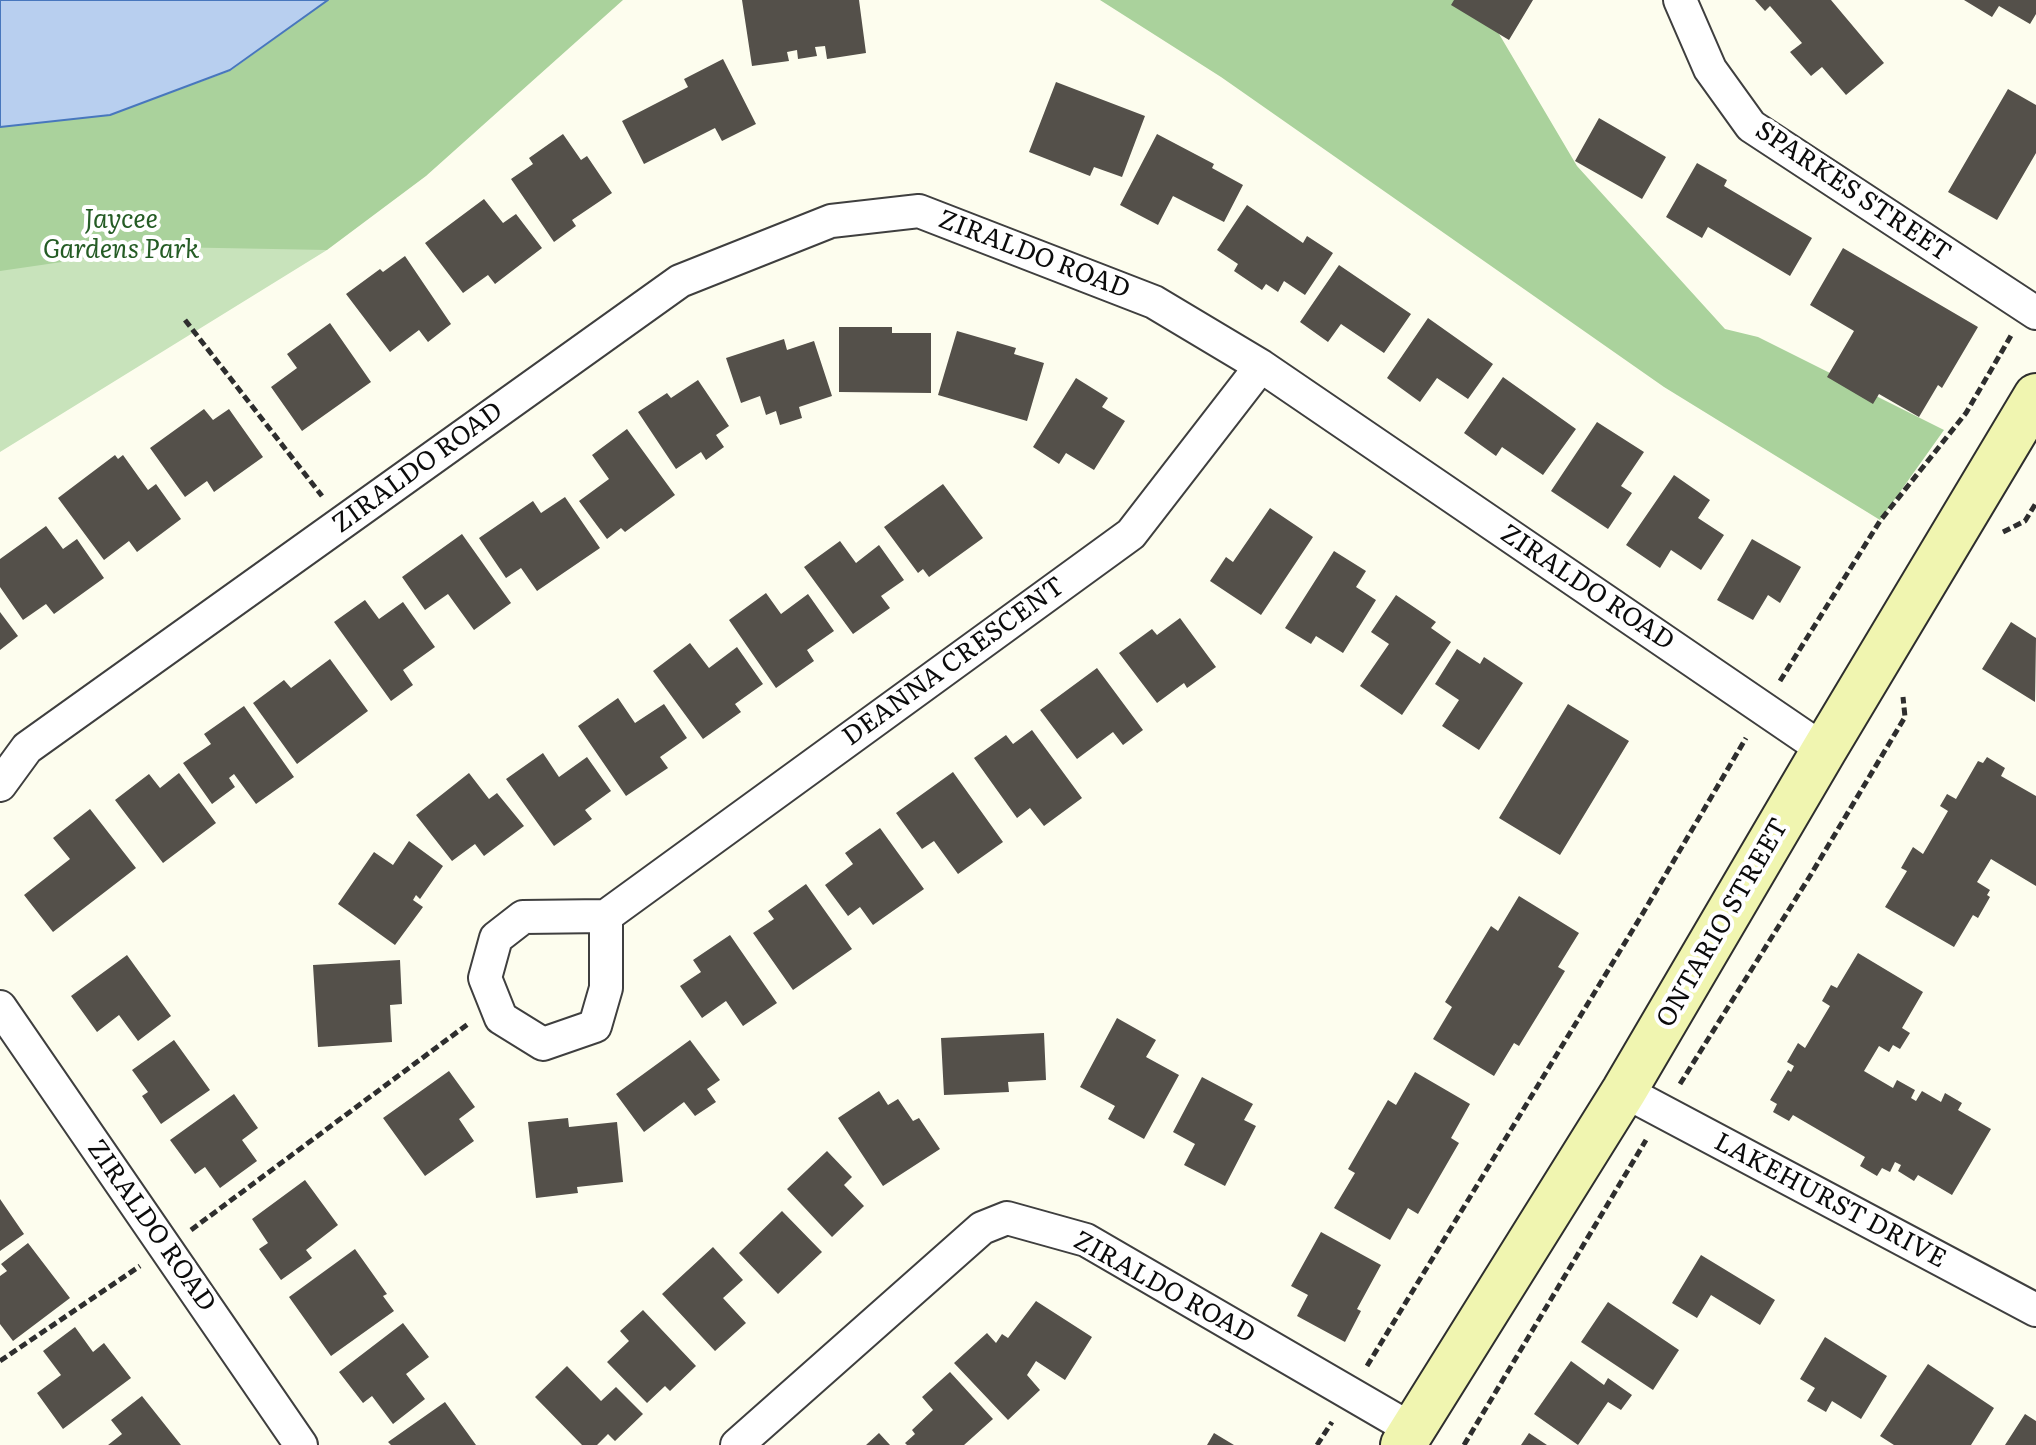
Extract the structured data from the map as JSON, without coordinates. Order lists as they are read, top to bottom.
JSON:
{
  "streets": {
    "main road": ["ONTARIO STREET"],
    "street": [
      "SPARKES STREET",
      "ZIRALDO ROAD",
      "DEANNA CRESCENT",
      "LAKEHURST DRIVE"
    ]
  },
  "crossings": [
    ["ZIRALDO ROAD", "DEANNA CRESCENT"],
    ["ZIRALDO ROAD", "ONTARIO STREET"],
    ["ONTARIO STREET", "LAKEHURST DRIVE"]
  ],
  "parks": ["Jaycee Gardens Park"]
}
